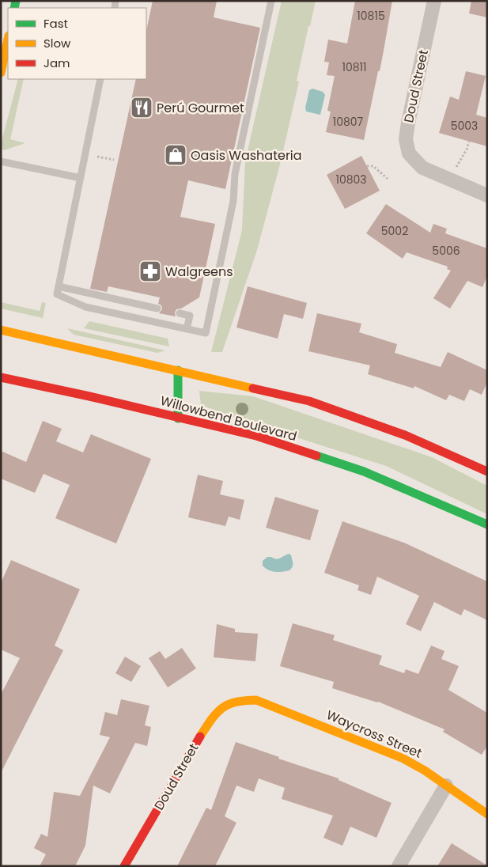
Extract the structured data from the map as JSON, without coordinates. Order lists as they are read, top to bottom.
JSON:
{
  "streets": {
    "main road": ["Doud Street", "Willowbend Boulevard", "Waycross Street"]
  },
  "crossings": [
    ["Doud Street", "Waycross Street"]
  ],
  "places": {
    "restaurant": ["Perú Gourmet"],
    "shop": ["Oasis Washateria"],
    "pharmacy": ["Walgreens"]
  },
  "house_numbers": [
    "10815",
    "10811",
    "10807",
    "5003",
    "10803",
    "5002",
    "5006"
  ],
  "legend": ["Fast", "Slow", "Jam"]
}
